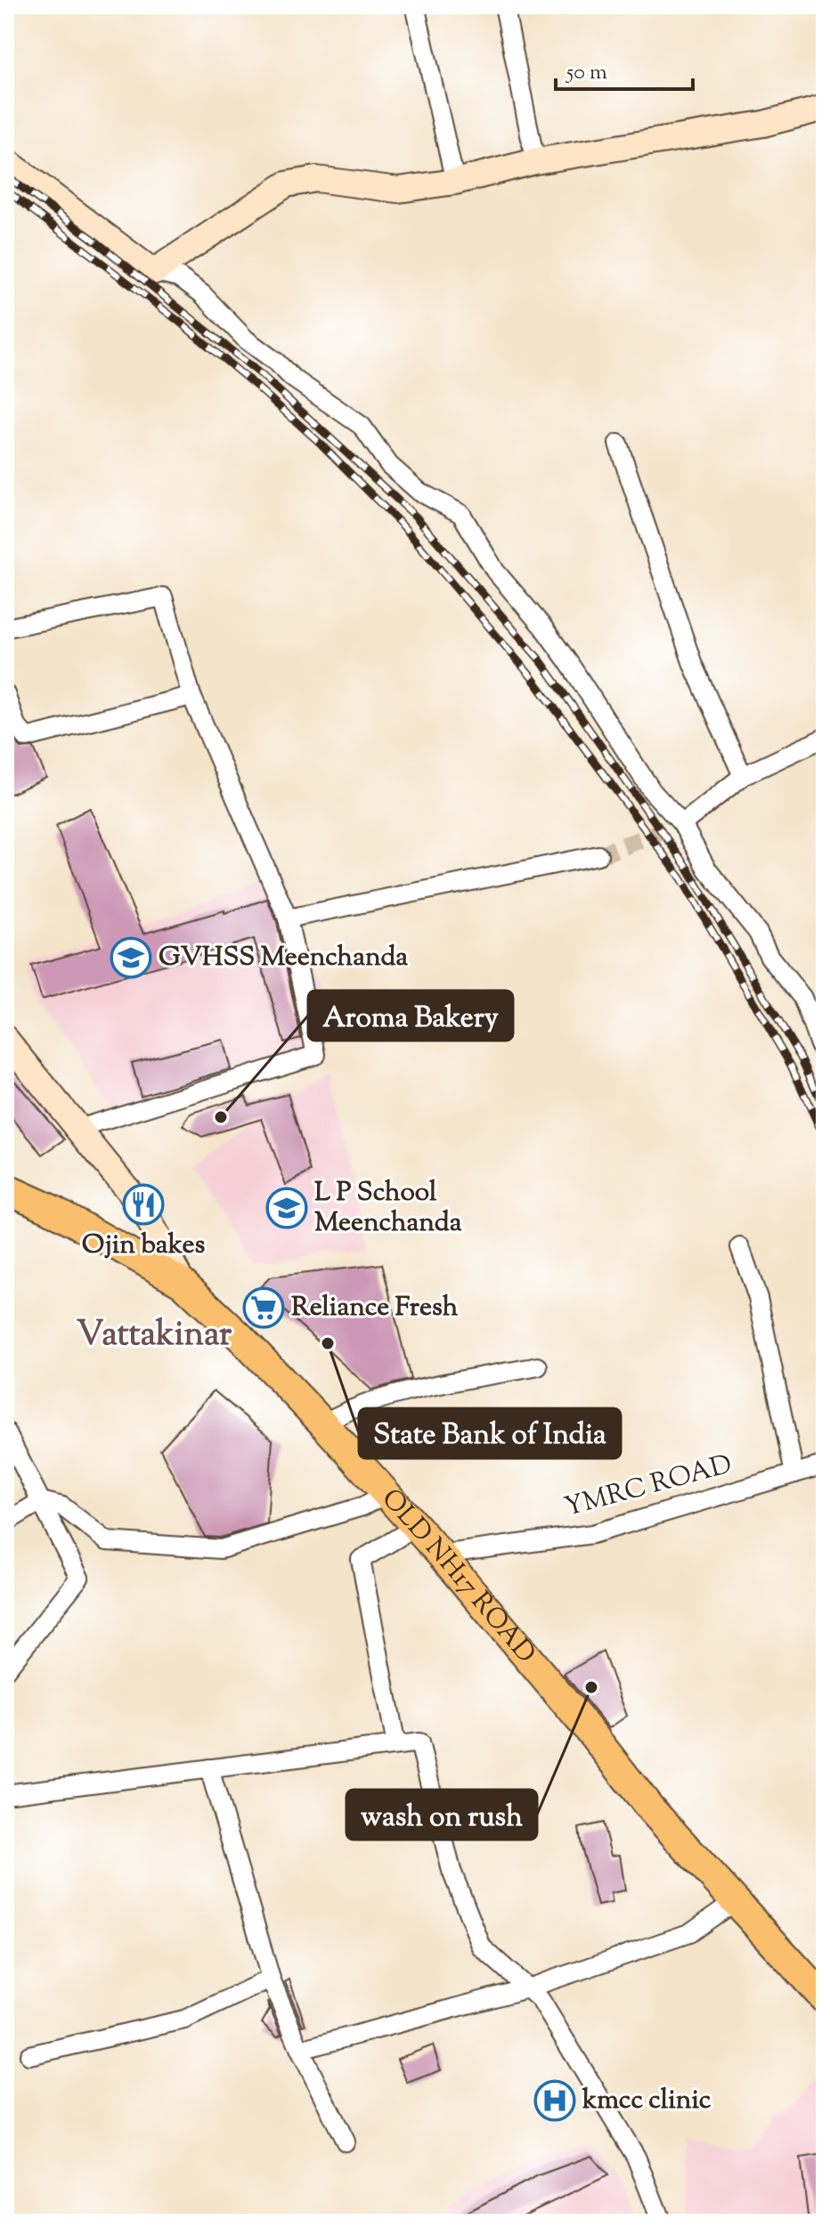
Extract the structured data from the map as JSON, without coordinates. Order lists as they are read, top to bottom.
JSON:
{
  "streets": {
    "main road": ["OLD NH17 ROAD"],
    "street": ["YMRC ROAD"]
  },
  "crossings": [
    ["YMRC ROAD", "OLD NH17 ROAD"]
  ],
  "districts": ["Vattakinar"],
  "places": {
    "school or university": ["GVHSS Meenchanda", "L P School Meenchanda"],
    "other": ["Aroma Bakery", "State Bank of India", "wash on rush"],
    "restaurant": ["Ojin bakes"],
    "supermarket": ["Reliance Fresh"],
    "hospital": ["kmcc clinic"]
  },
  "scale_bar": "50 m"
}
